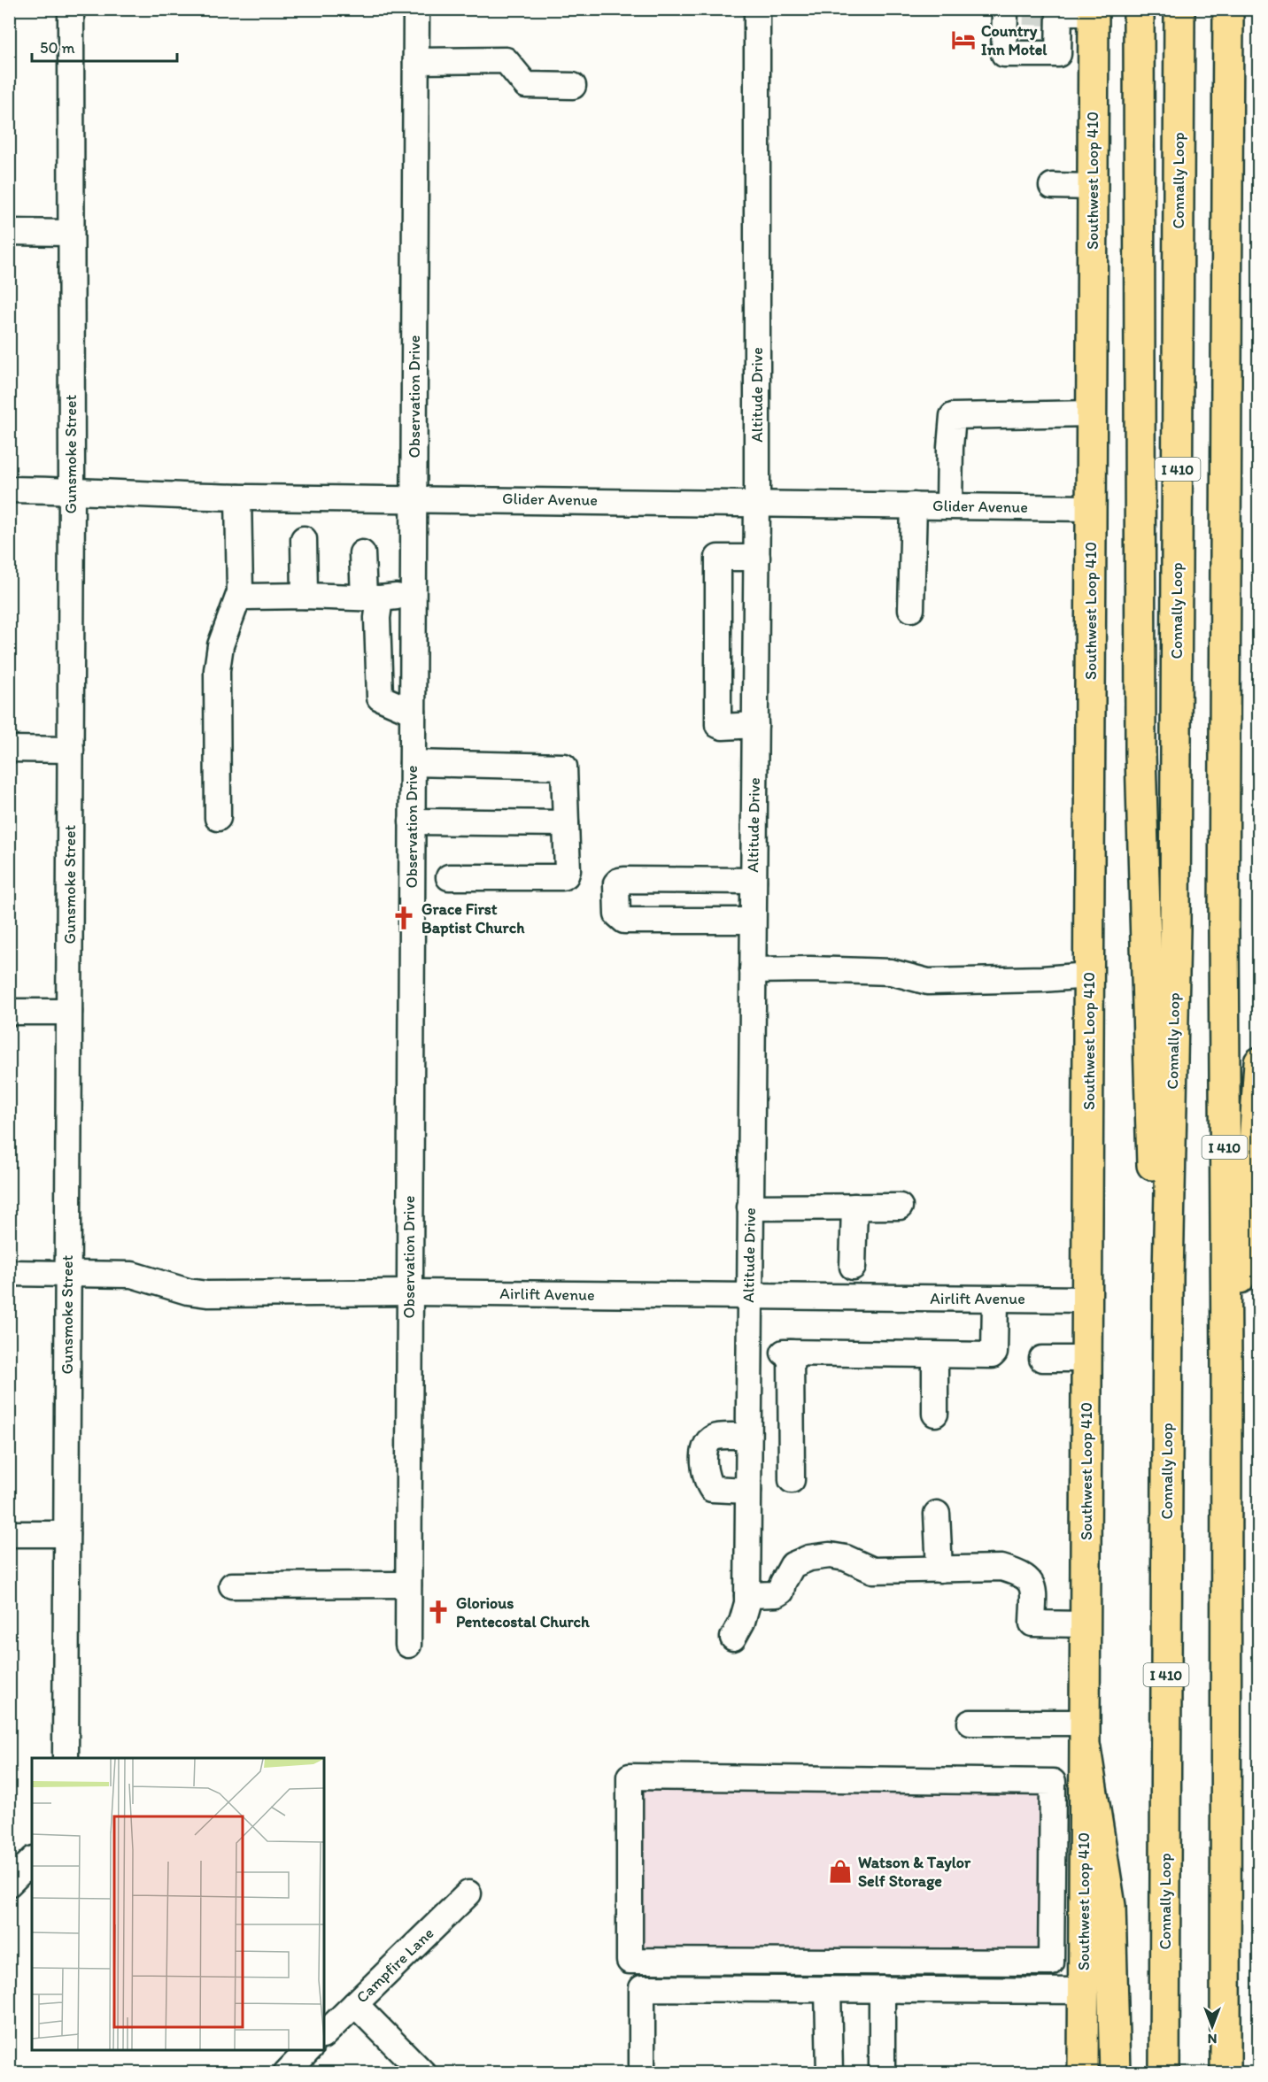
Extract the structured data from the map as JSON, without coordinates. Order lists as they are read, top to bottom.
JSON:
{
  "streets": {
    "main road": ["Southwest Loop 410", "Connally Loop", "I 410"],
    "street": [
      "Altitude Drive",
      "Observation Drive",
      "Gunsmoke Street",
      "Glider Avenue",
      "Airlift Avenue",
      "Campfire Lane"
    ]
  },
  "crossings": [
    ["Southwest Loop 410", "Glider Avenue"],
    ["Southwest Loop 410", "Airlift Avenue"],
    ["Altitude Drive", "Glider Avenue"],
    ["Altitude Drive", "Airlift Avenue"],
    ["Observation Drive", "Glider Avenue"],
    ["Observation Drive", "Airlift Avenue"],
    ["Gunsmoke Street", "Glider Avenue"],
    ["Gunsmoke Street", "Airlift Avenue"]
  ],
  "places": {
    "hotel": ["Country Inn Motel"],
    "church": ["Grace First Baptist Church", "Glorious Pentecostal Church"],
    "shop": ["Watson & Taylor Self Storage"]
  },
  "scale_bar": "50 m",
  "north": "bottom"
}
